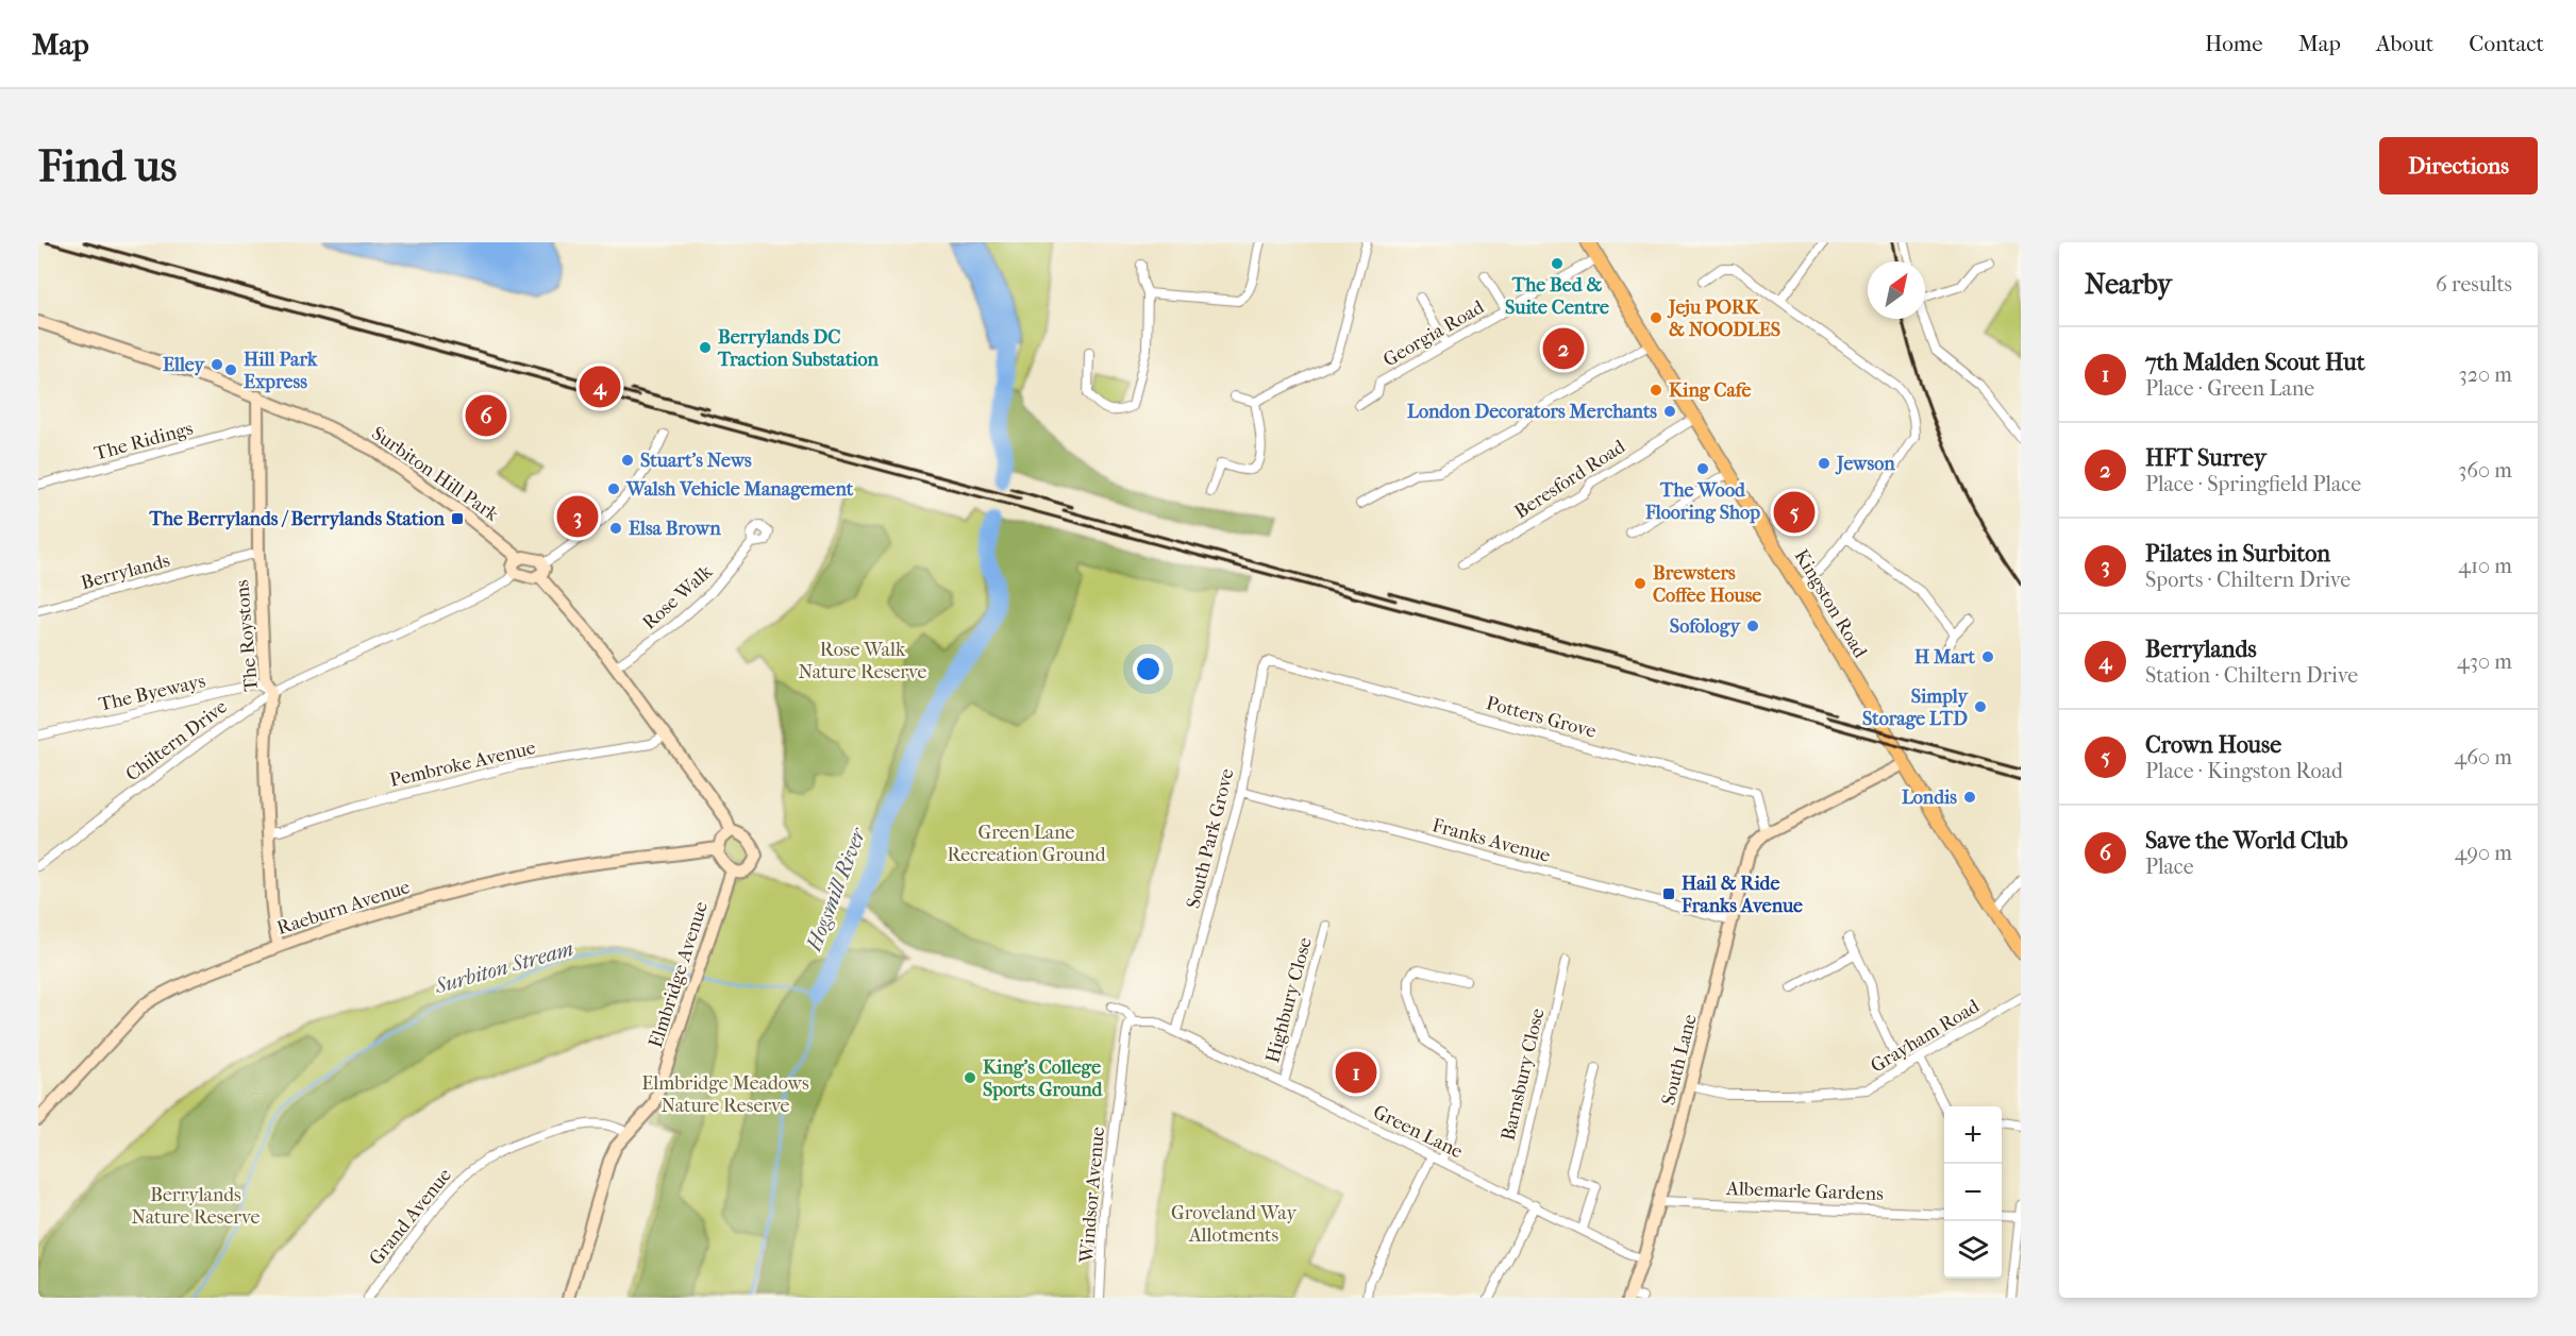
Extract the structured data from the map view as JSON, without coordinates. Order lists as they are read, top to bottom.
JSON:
{
  "streets": {
    "main road": ["Kingston Road"],
    "street": [
      "Georgia Road",
      "The Ridings",
      "Surbiton Hill Park",
      "Beresford Road",
      "Berrylands",
      "Rose Walk",
      "The Roystons",
      "The Byeways",
      "Potters Grove",
      "Chiltern Drive",
      "Pembroke Avenue",
      "South Park Grove",
      "Franks Avenue",
      "Raeburn Avenue",
      "Elmbridge Avenue",
      "Highbury Close",
      "Grayham Road",
      "South Lane",
      "Barnsbury Close",
      "Green Lane",
      "Albemarle Gardens",
      "Windsor Avenue",
      "Grand Avenue"
    ]
  },
  "crossings": [
    ["Georgia Road", "Kingston Road"],
    ["The Ridings", "The Roystons"],
    ["Surbiton Hill Park", "The Roystons"],
    ["Surbiton Hill Park", "Chiltern Drive"],
    ["Beresford Road", "Kingston Road"],
    ["Berrylands", "The Roystons"],
    ["The Roystons", "The Byeways"],
    ["The Roystons", "Chiltern Drive"],
    ["The Roystons", "Pembroke Avenue"],
    ["The Roystons", "Raeburn Avenue"],
    ["The Byeways", "Chiltern Drive"],
    ["Potters Grove", "South Park Grove"],
    ["Potters Grove", "South Lane"],
    ["South Park Grove", "Franks Avenue"],
    ["South Park Grove", "Green Lane"],
    ["Franks Avenue", "South Lane"],
    ["Raeburn Avenue", "Elmbridge Avenue"],
    ["Elmbridge Avenue", "Grand Avenue"],
    ["Highbury Close", "Green Lane"],
    ["Grayham Road", "South Lane"],
    ["South Lane", "Green Lane"],
    ["South Lane", "Albemarle Gardens"],
    ["Barnsbury Close", "Green Lane"],
    ["Green Lane", "Windsor Avenue"]
  ],
  "water": ["Hogsmill River", "Surbiton Stream"],
  "parks": [
    "Rose Walk Nature Reserve",
    "Green Lane Recreation Ground",
    "Elmbridge Meadows Nature Reserve",
    "Berrylands Nature Reserve",
    "Groveland Way Allotments"
  ],
  "places": {
    "other": [
      "The Bed & Suite Centre",
      "Jeju PORK & NOODLES",
      "Berrylands DC Traction Substation",
      "Elley",
      "Hill Park Express",
      "King Cafe",
      "London Decorators Merchants",
      "Stuart's News",
      "Jewson",
      "The Wood Flooring Shop",
      "Walsh Vehicle Management",
      "Elsa Brown",
      "Brewsters Coffee House",
      "Sofology",
      "H Mart",
      "Simply Storage LTD",
      "Londis",
      "King's College Sports Ground"
    ],
    "transit": ["The Berrylands / Berrylands Station", "Hail & Ride Franks Avenue"]
  },
  "north": "top right",
  "page": {
    "header": "Map",
    "nav": [
      "Home",
      "Map",
      "About",
      "Contact"
    ],
    "buttons": "Directions",
    "title": "Find us",
    "heading": ["Nearby", "6 results"],
    "pins": [
      "2",
      "4",
      "6",
      "5",
      "3",
      "1"
    ],
    "list": [
      {
        "mark": "1",
        "name": "7th Malden Scout Hut",
        "note": "Place · Green Lane",
        "value": "320 m"
      },
      {
        "mark": "2",
        "name": "HFT Surrey",
        "note": "Place · Springfield Place",
        "value": "360 m"
      },
      {
        "mark": "3",
        "name": "Pilates in Surbiton",
        "note": "Sports · Chiltern Drive",
        "value": "410 m"
      },
      {
        "mark": "4",
        "name": "Berrylands",
        "note": "Station · Chiltern Drive",
        "value": "430 m"
      },
      {
        "mark": "5",
        "name": "Crown House",
        "note": "Place · Kingston Road",
        "value": "460 m"
      },
      {
        "mark": "6",
        "name": "Save the World Club",
        "note": "Place",
        "value": "490 m"
      }
    ],
    "map_buttons": ["+", "−"]
  }
}
